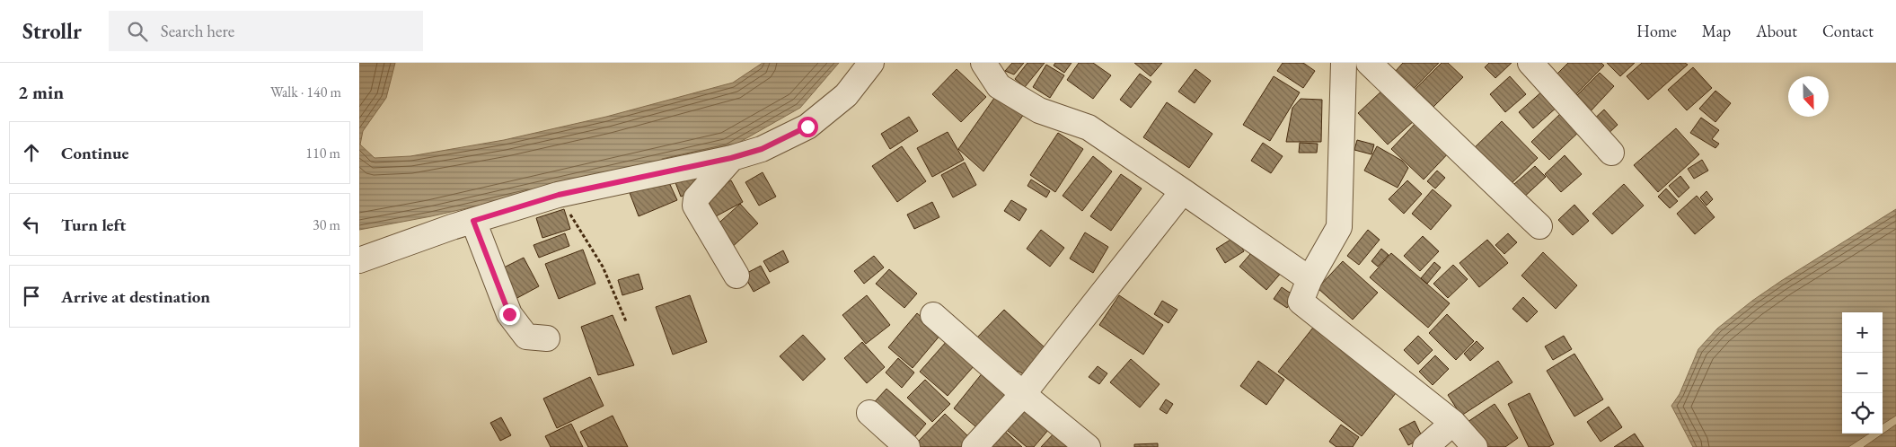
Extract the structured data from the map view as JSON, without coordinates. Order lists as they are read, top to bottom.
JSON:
{
  "north": "bottom",
  "page": {
    "header": "Strollr",
    "search": "Search here",
    "nav": [
      "Home",
      "Map",
      "About",
      "Contact"
    ],
    "heading": ["2 min", "Walk · 140 m"],
    "list": [
      ["Continue", "110 m"],
      ["Turn left", "30 m"],
      "Arrive at destination"
    ],
    "map_buttons": ["+", "−"]
  }
}
